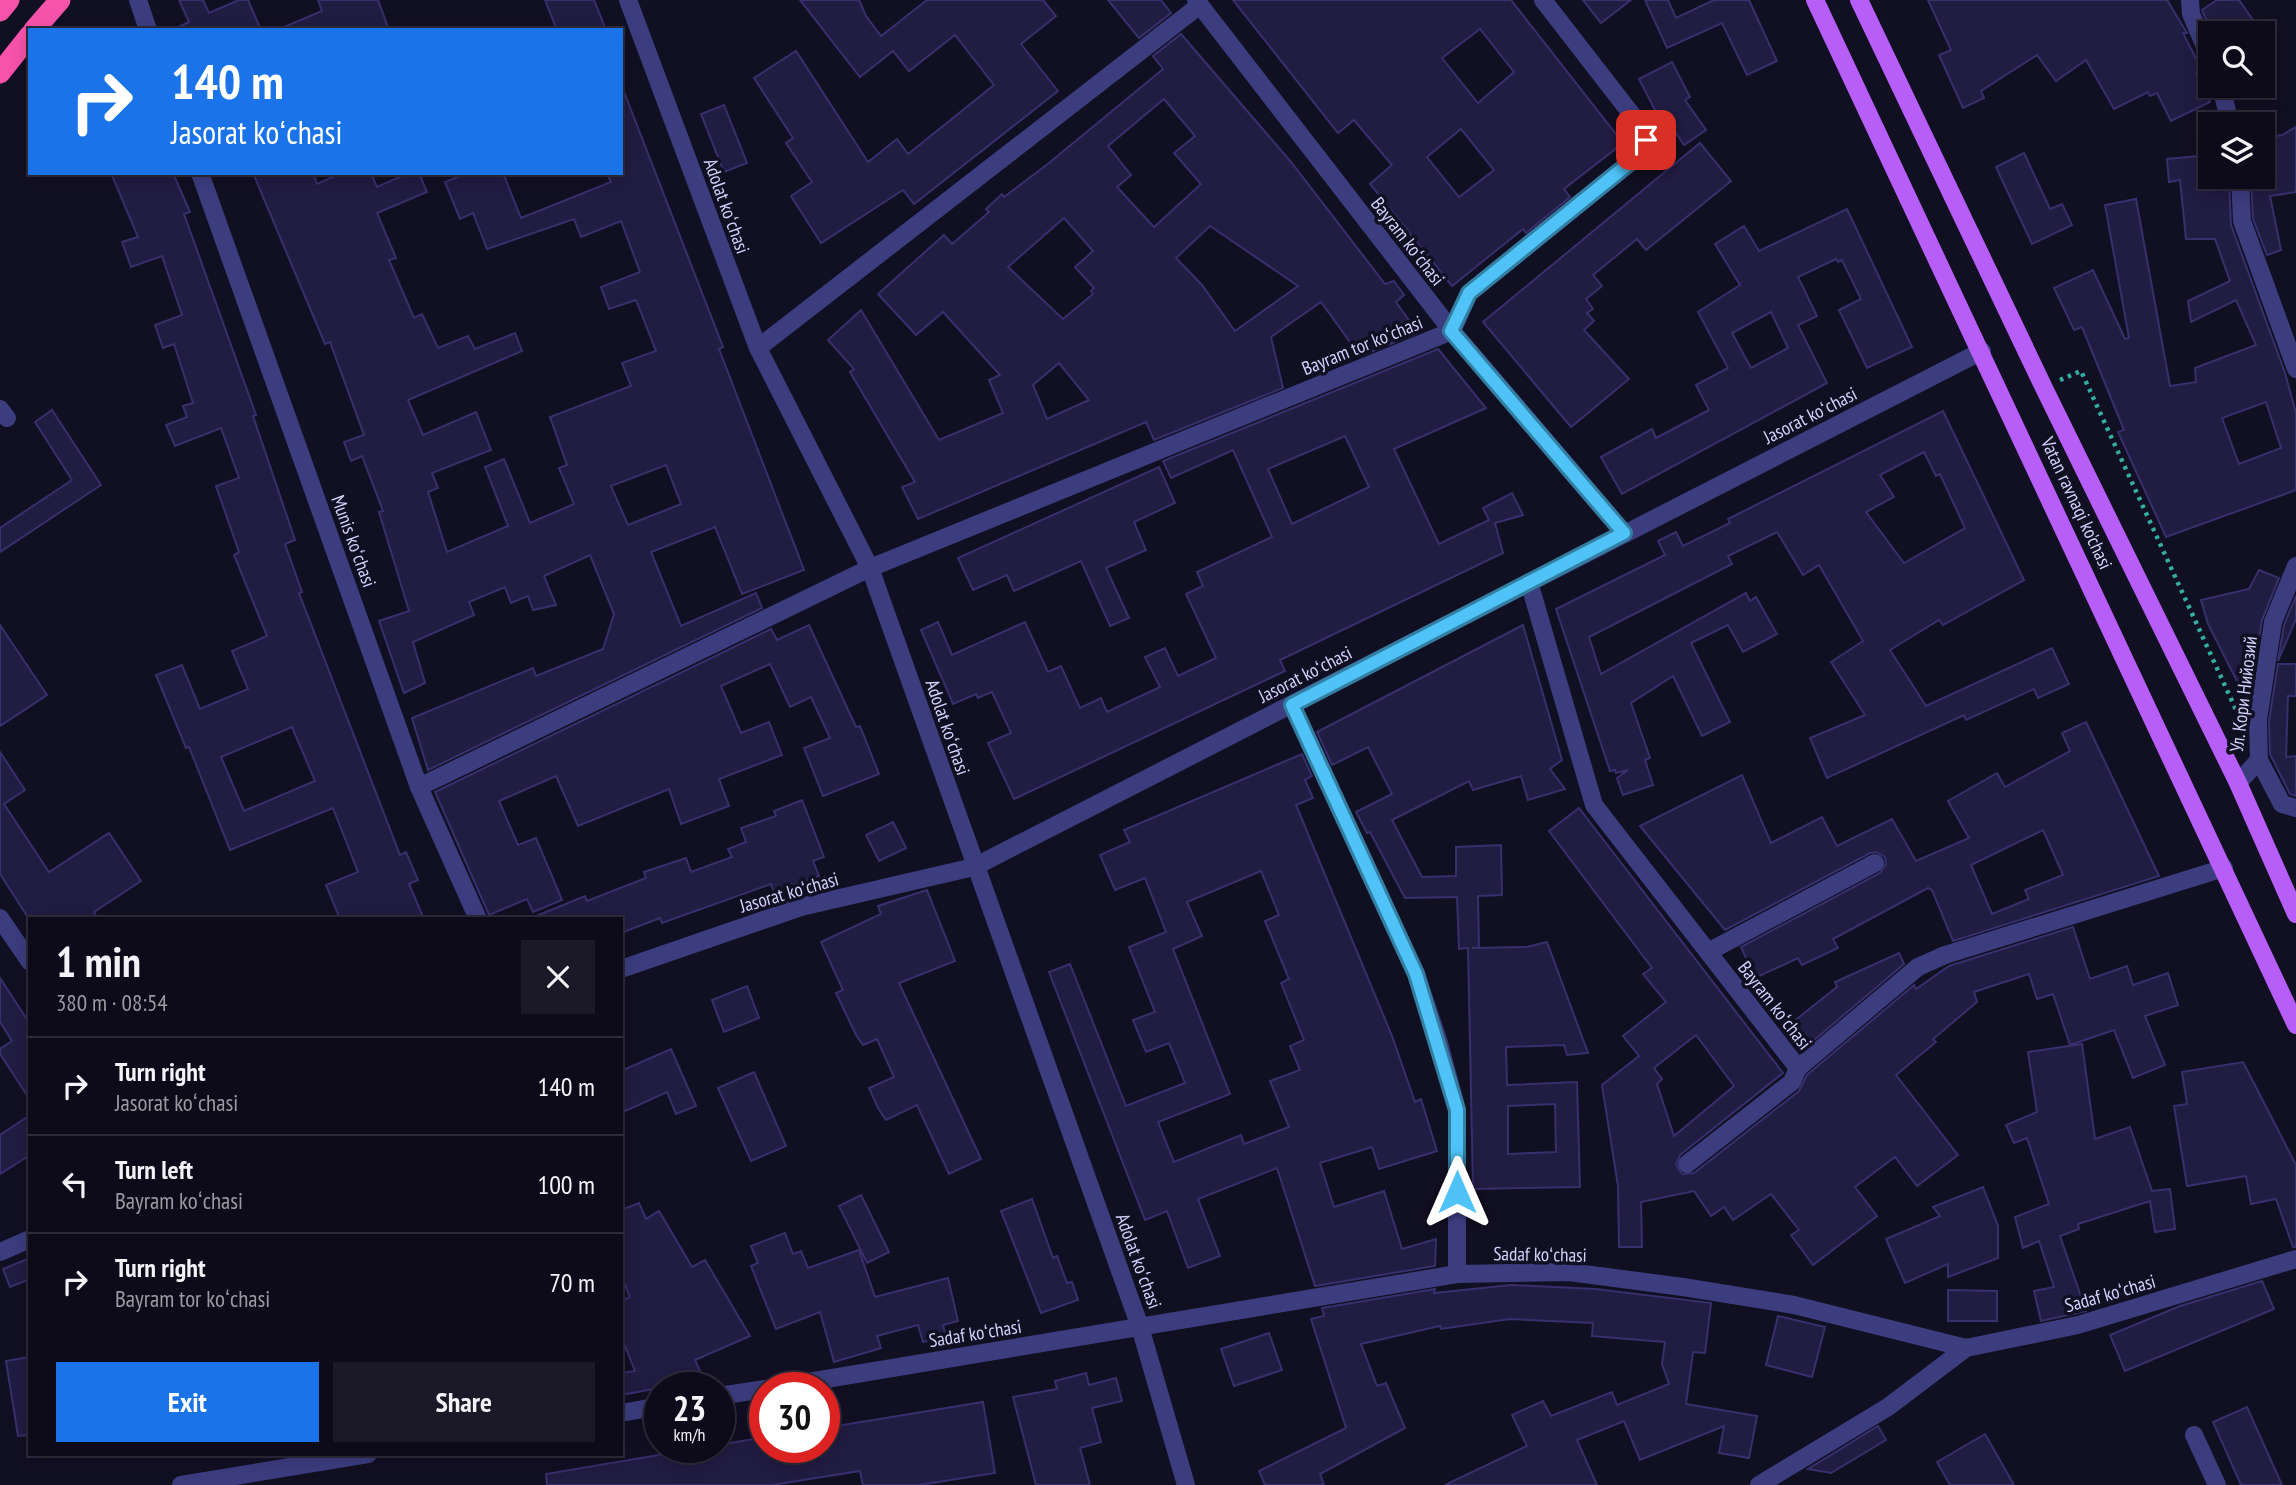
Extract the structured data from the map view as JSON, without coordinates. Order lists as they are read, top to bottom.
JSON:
{
  "streets": {
    "main road": ["Vatan ravnaqi ko'chasi"],
    "street": [
      "Adolat koʻchasi",
      "Bayram koʻchasi",
      "Bayram tor koʻchasi",
      "Jasorat koʻchasi",
      "Munis koʻchasi",
      "Ул. Кори Нийозий",
      "Sadaf koʻchasi"
    ]
  },
  "crossings": [
    ["Adolat koʻchasi", "Bayram tor koʻchasi"],
    ["Adolat koʻchasi", "Jasorat koʻchasi"],
    ["Adolat koʻchasi", "Sadaf koʻchasi"],
    ["Bayram koʻchasi", "Bayram tor koʻchasi"],
    ["Bayram koʻchasi", "Jasorat koʻchasi"],
    ["Bayram koʻchasi", "Vatan ravnaqi ko'chasi"],
    ["Bayram tor koʻchasi", "Munis koʻchasi"],
    ["Jasorat koʻchasi", "Vatan ravnaqi ko'chasi"],
    ["Vatan ravnaqi ko'chasi", "Ул. Кори Нийозий"]
  ],
  "page": {
    "turn": ["140 m", "Jasorat koʻchasi"],
    "heading": ["1 min", "380 m · 08:54"],
    "list": [
      {
        "name": "Turn right",
        "note": "Jasorat koʻchasi",
        "value": "140 m"
      },
      {
        "name": "Turn left",
        "note": "Bayram koʻchasi",
        "value": "100 m"
      },
      {
        "name": "Turn right",
        "note": "Bayram tor koʻchasi",
        "value": "70 m"
      }
    ],
    "buttons": ["Exit", "Share"],
    "speed": "23 km/h",
    "limit": "30"
  }
}
